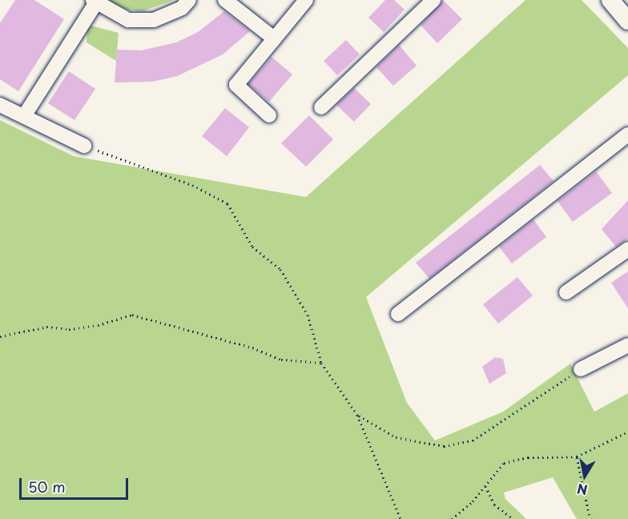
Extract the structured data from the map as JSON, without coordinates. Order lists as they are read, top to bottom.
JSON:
{
  "scale_bar": "50 m",
  "north": "bottom"
}
